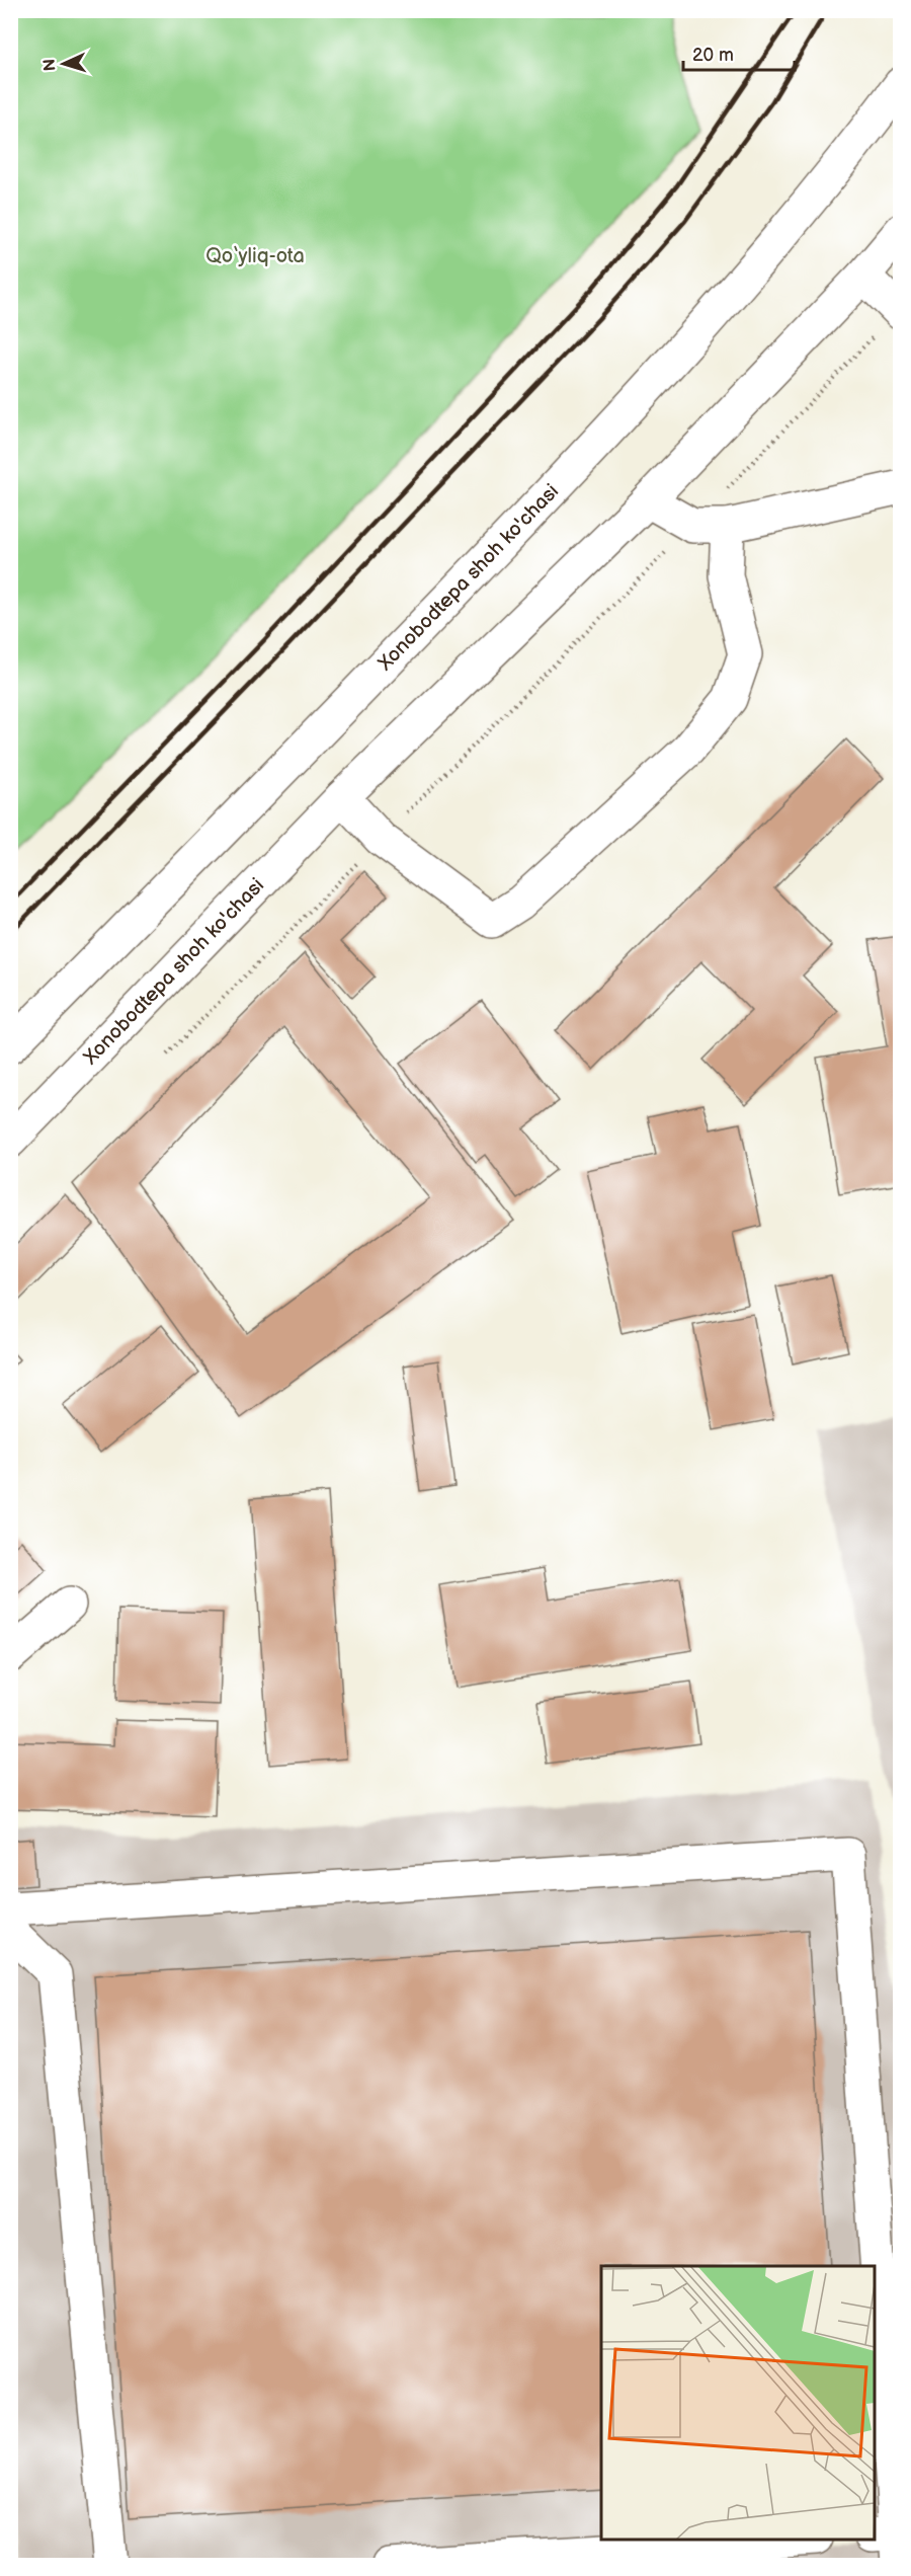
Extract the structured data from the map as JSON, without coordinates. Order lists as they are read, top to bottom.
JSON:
{
  "streets": {
    "main road": ["Xonobodtepa shoh ko'chasi"]
  },
  "parks": ["Qo‘yliq-ota"],
  "scale_bar": "20 m",
  "north": "left"
}
